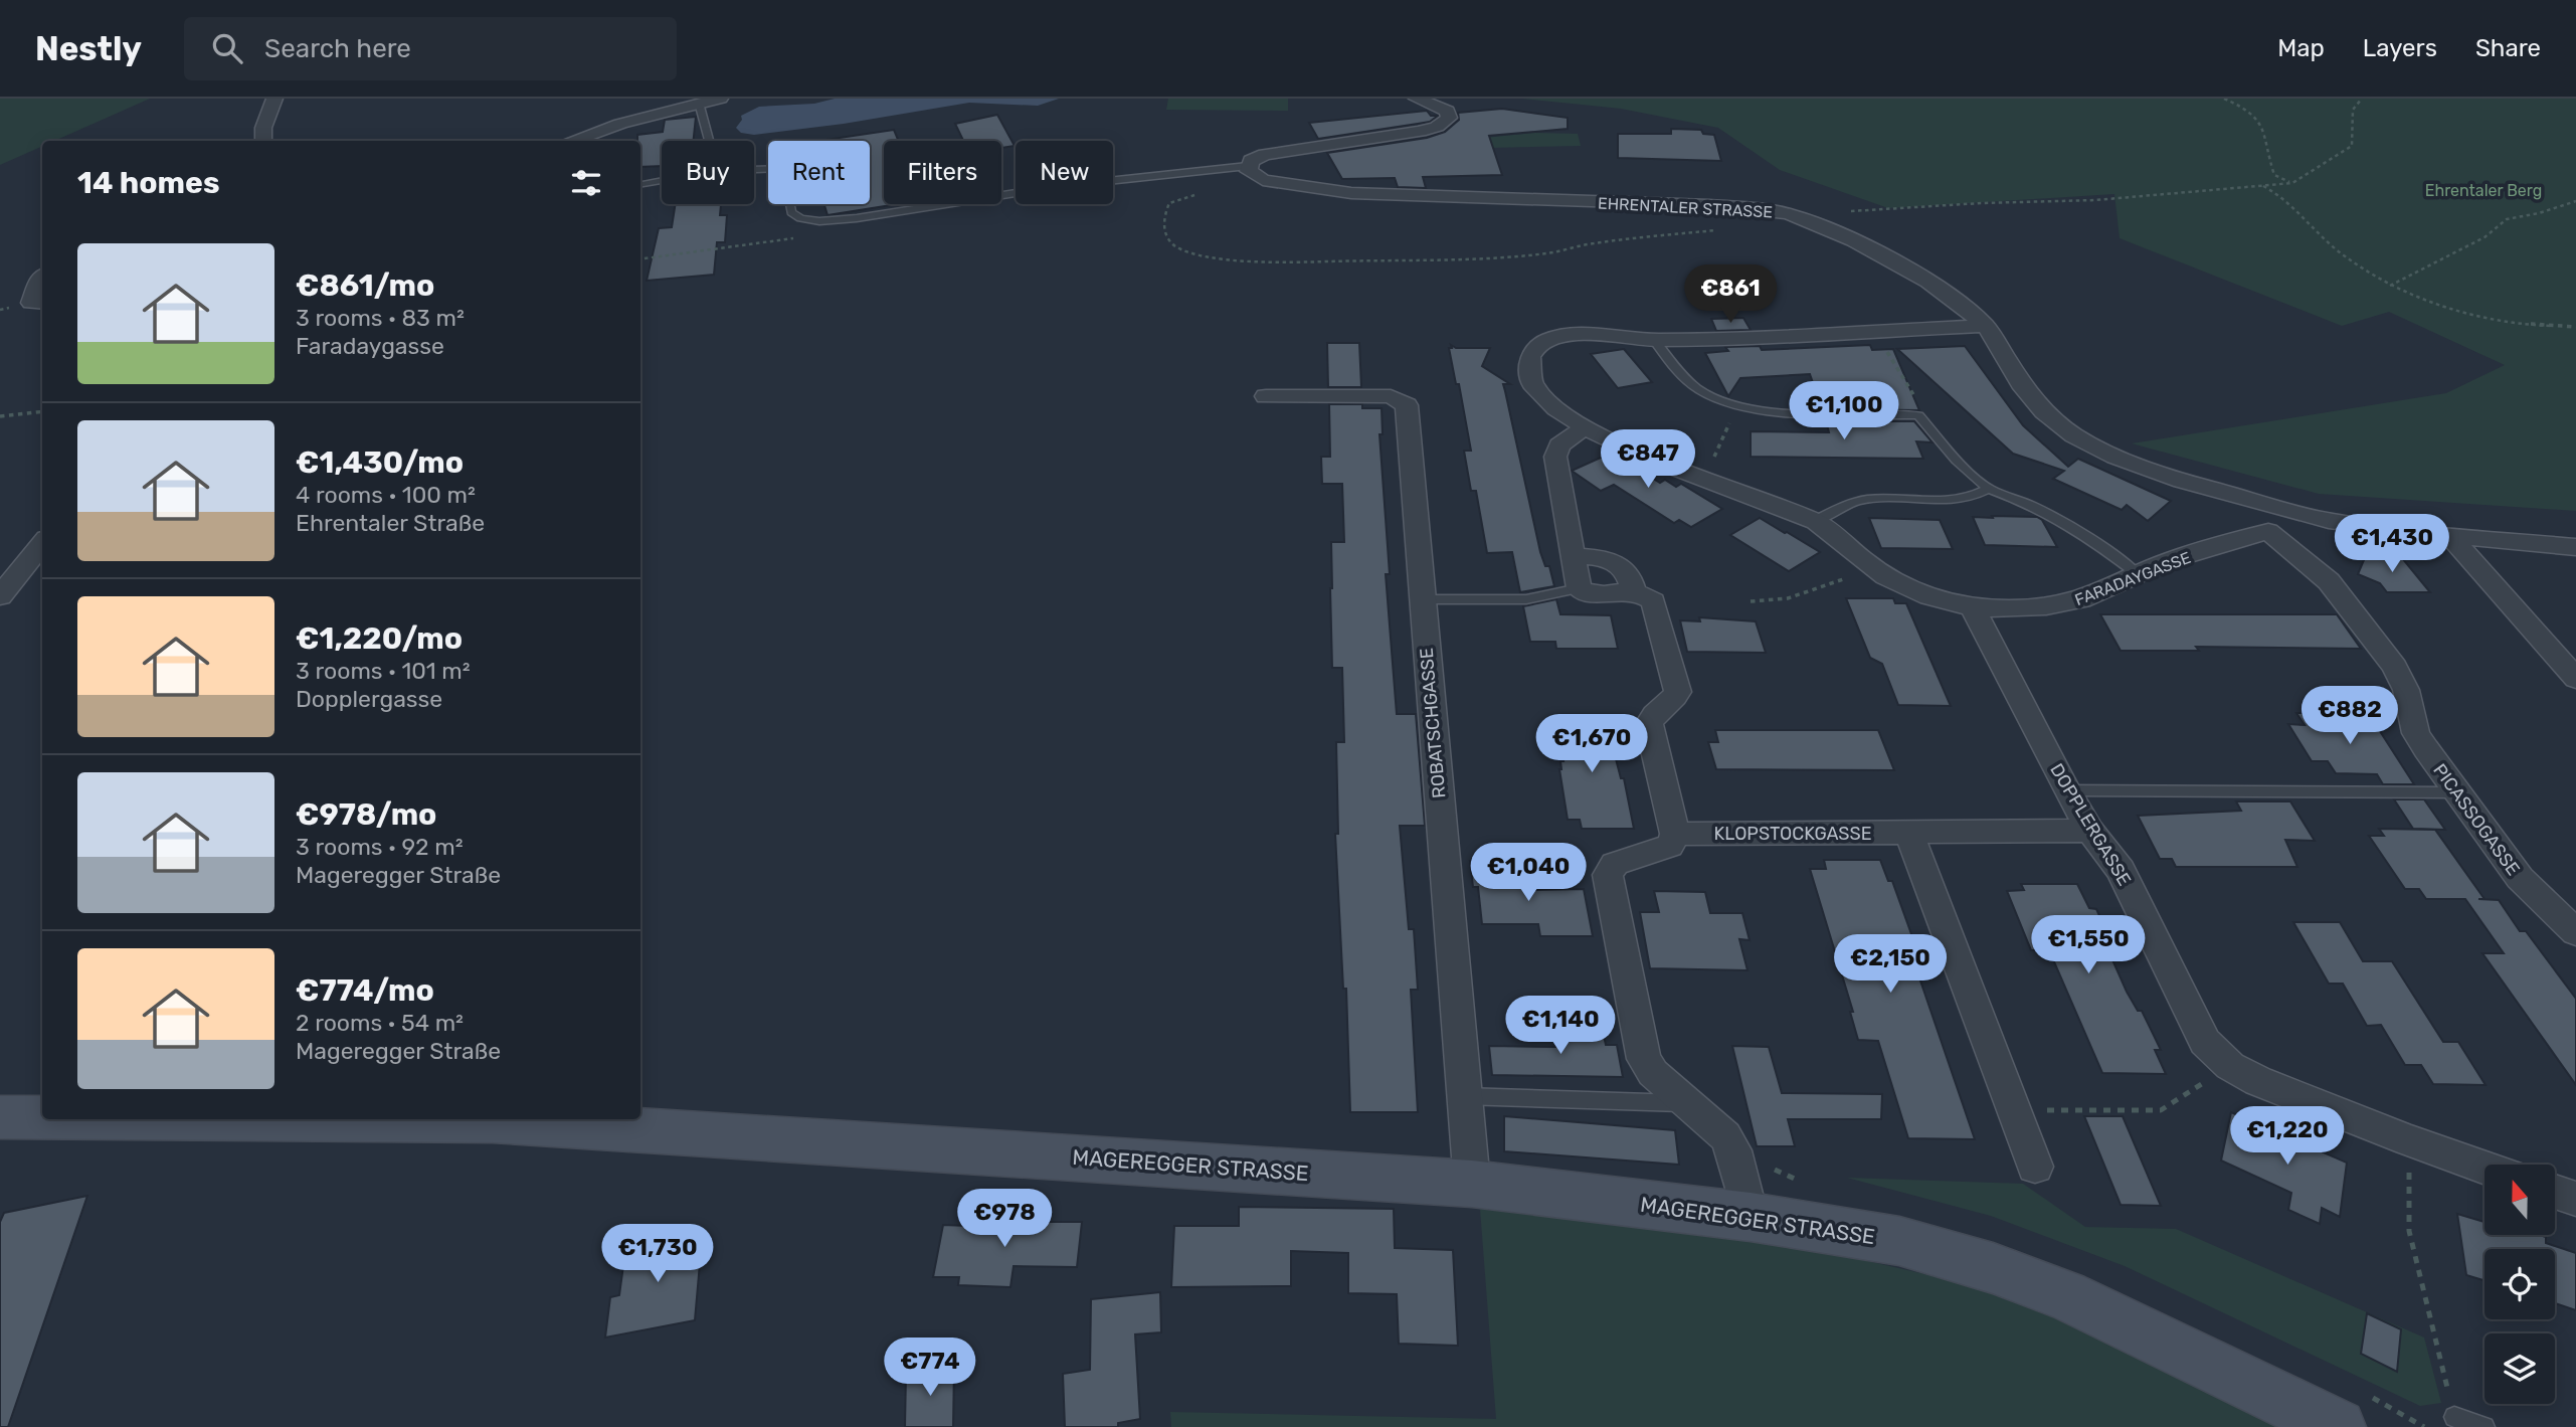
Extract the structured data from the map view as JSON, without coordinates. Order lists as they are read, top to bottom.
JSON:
{
  "streets": {
    "street": [
      "EHRENTALER STRASSE",
      "FARADAYGASSE",
      "ROBATSCHGASSE",
      "PICASSOGASSE",
      "DOPPLERGASSE",
      "KLOPSTOCKGASSE",
      "MAGEREGGER STRASSE"
    ]
  },
  "crossings": [
    ["EHRENTALER STRASSE", "FARADAYGASSE"],
    ["EHRENTALER STRASSE", "PICASSOGASSE"],
    ["FARADAYGASSE", "PICASSOGASSE"],
    ["FARADAYGASSE", "DOPPLERGASSE"],
    ["ROBATSCHGASSE", "MAGEREGGER STRASSE"],
    ["DOPPLERGASSE", "KLOPSTOCKGASSE"]
  ],
  "parks": ["Ehrentaler Berg"],
  "north": "top",
  "page": {
    "header": "Nestly",
    "search": "Search here",
    "nav": ["Map", "Layers", "Share"],
    "chip": [
      "Buy",
      "Rent",
      "Filters",
      "New"
    ],
    "heading": "14 homes",
    "list": [
      {
        "name": "€861/mo",
        "note": "3 rooms · 83 m² · Faradaygasse"
      },
      {
        "name": "€1,430/mo",
        "note": "4 rooms · 100 m² · Ehrentaler Straße"
      },
      {
        "name": "€1,220/mo",
        "note": "3 rooms · 101 m² · Dopplergasse"
      },
      {
        "name": "€978/mo",
        "note": "3 rooms · 92 m² · Mageregger Straße"
      },
      {
        "name": "€774/mo",
        "note": "2 rooms · 54 m² · Mageregger Straße"
      }
    ],
    "price": [
      "€861",
      "€1,100",
      "€847",
      "€1,430",
      "€882",
      "€1,670",
      "€1,040",
      "€1,550",
      "€2,150",
      "€1,140",
      "€1,220",
      "€978",
      "€1,730",
      "€774"
    ]
  }
}
